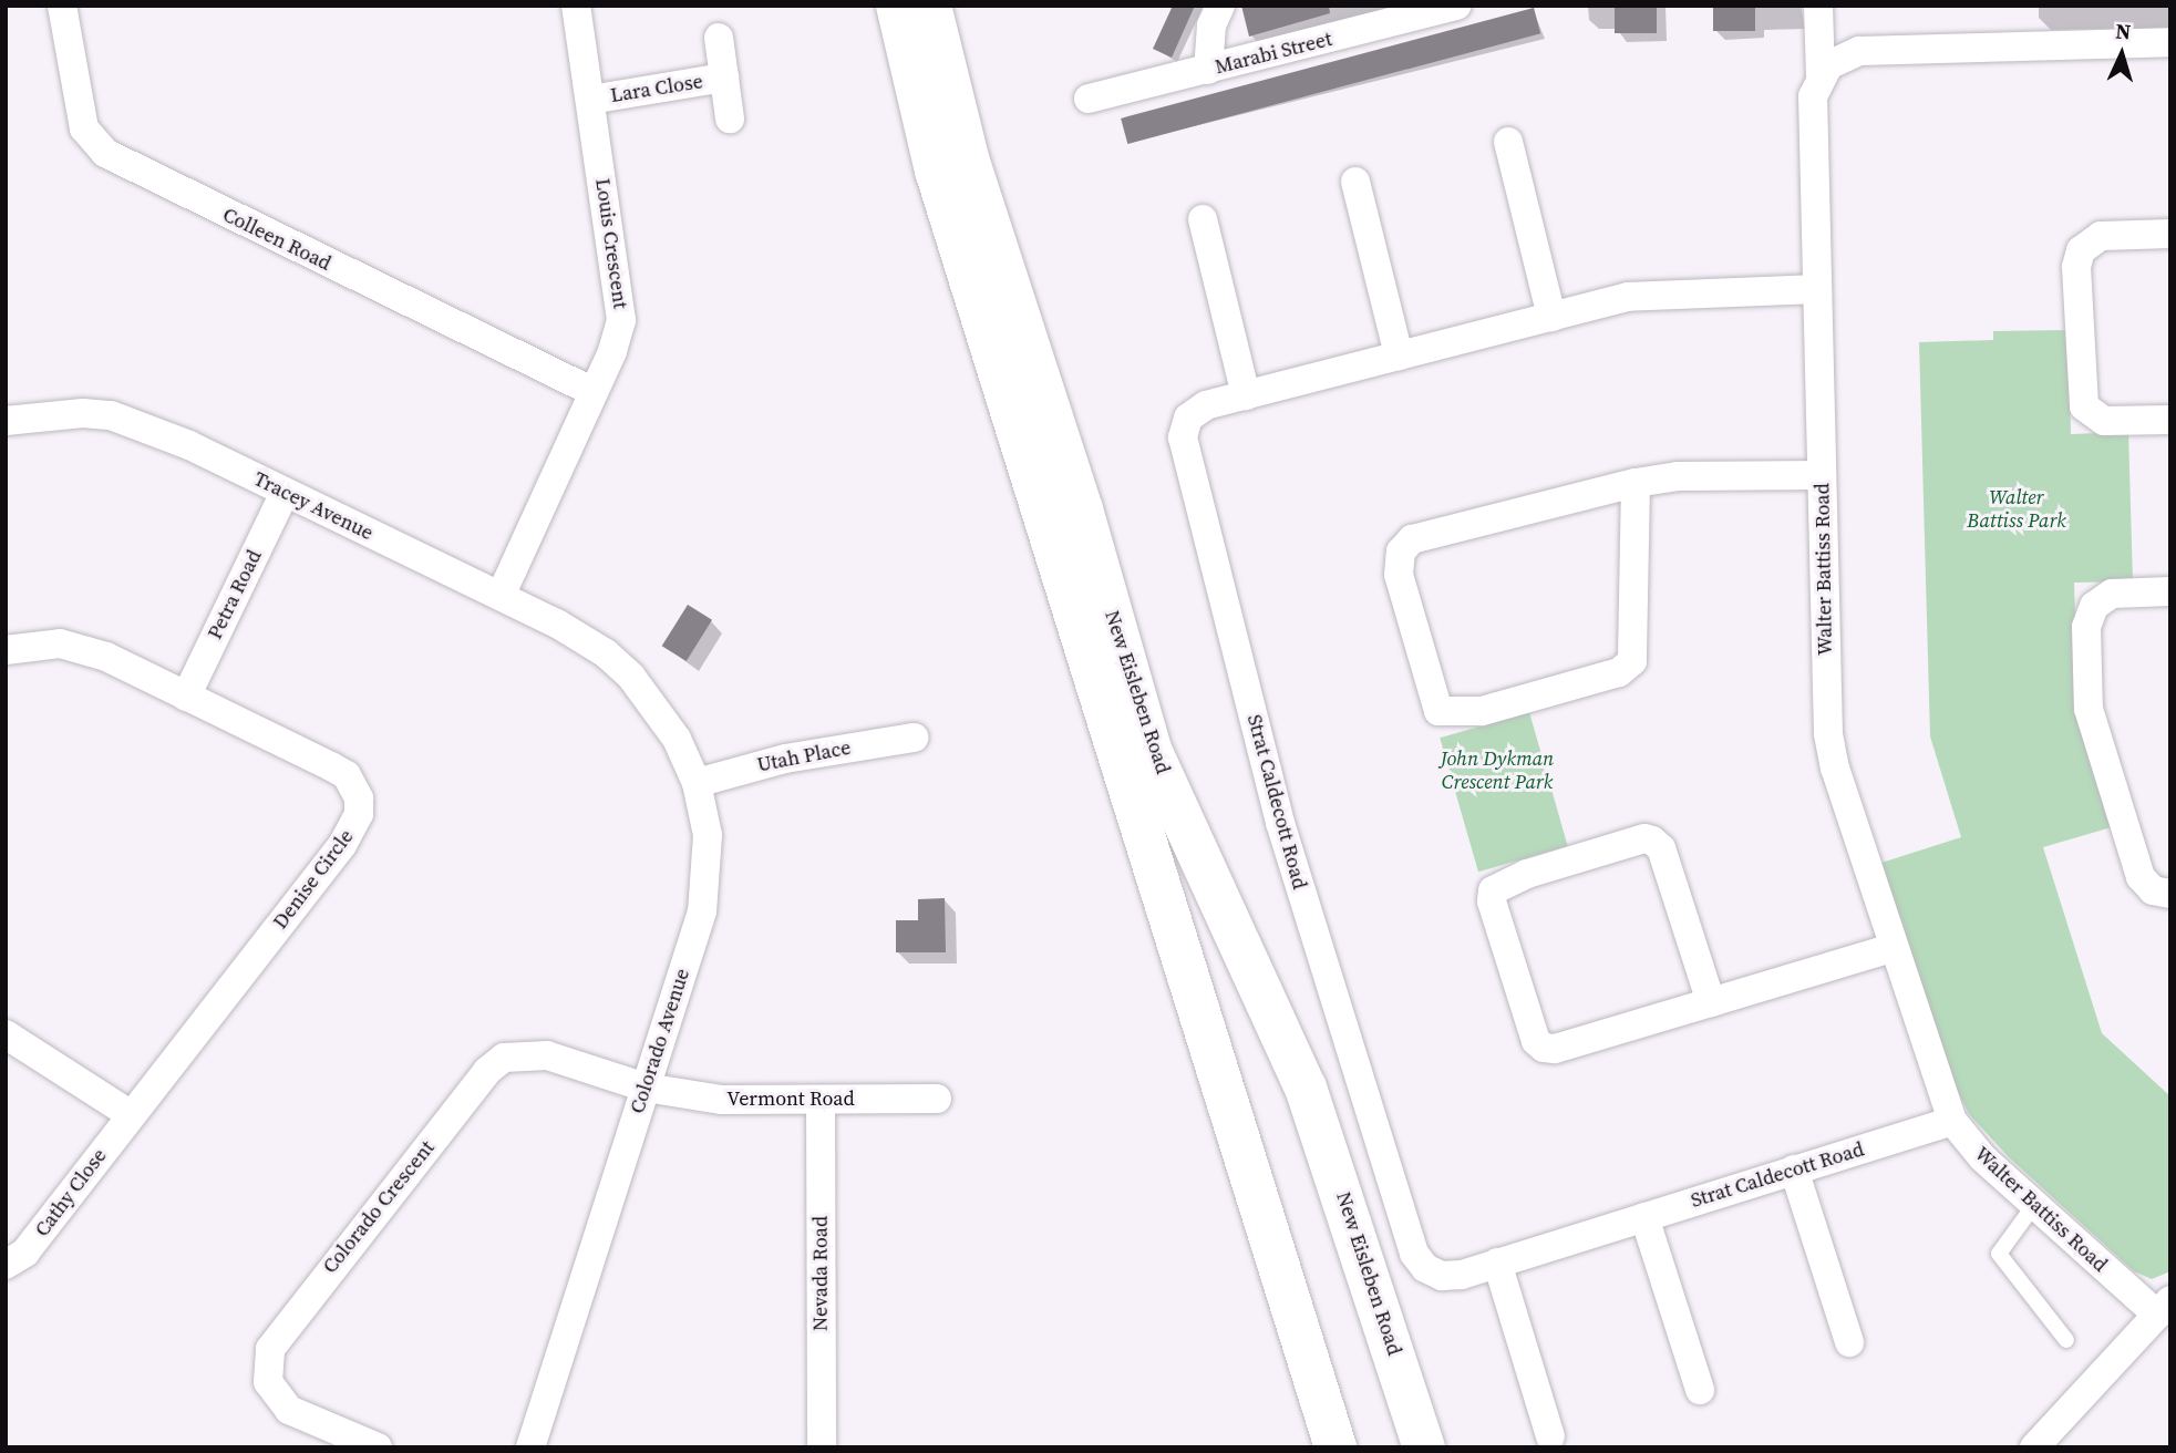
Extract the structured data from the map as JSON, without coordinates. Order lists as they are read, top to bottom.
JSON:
{
  "streets": {
    "main road": ["New Eisleben Road"],
    "street": [
      "Marabi Street",
      "Lara Close",
      "Colleen Road",
      "Louis Crescent",
      "Tracey Avenue",
      "Walter Battiss Road",
      "Petra Road",
      "Utah Place",
      "Strat Caldecott Road",
      "Denise Circle",
      "Colorado Avenue",
      "Vermont Road",
      "Cathy Close",
      "Colorado Crescent",
      "Nevada Road"
    ]
  },
  "crossings": [
    ["Lara Close", "Louis Crescent"],
    ["Colleen Road", "Louis Crescent"],
    ["Louis Crescent", "Tracey Avenue"],
    ["Tracey Avenue", "Petra Road"],
    ["Tracey Avenue", "Colorado Avenue"],
    ["Walter Battiss Road", "Strat Caldecott Road"],
    ["Petra Road", "Denise Circle"],
    ["Utah Place", "Colorado Avenue"],
    ["Denise Circle", "Cathy Close"],
    ["Colorado Avenue", "Vermont Road"],
    ["Colorado Avenue", "Colorado Crescent"],
    ["Vermont Road", "Colorado Crescent"],
    ["Vermont Road", "Nevada Road"]
  ],
  "parks": ["Walter Battiss Park", "John Dykman Crescent Park"],
  "north": "top"
}
